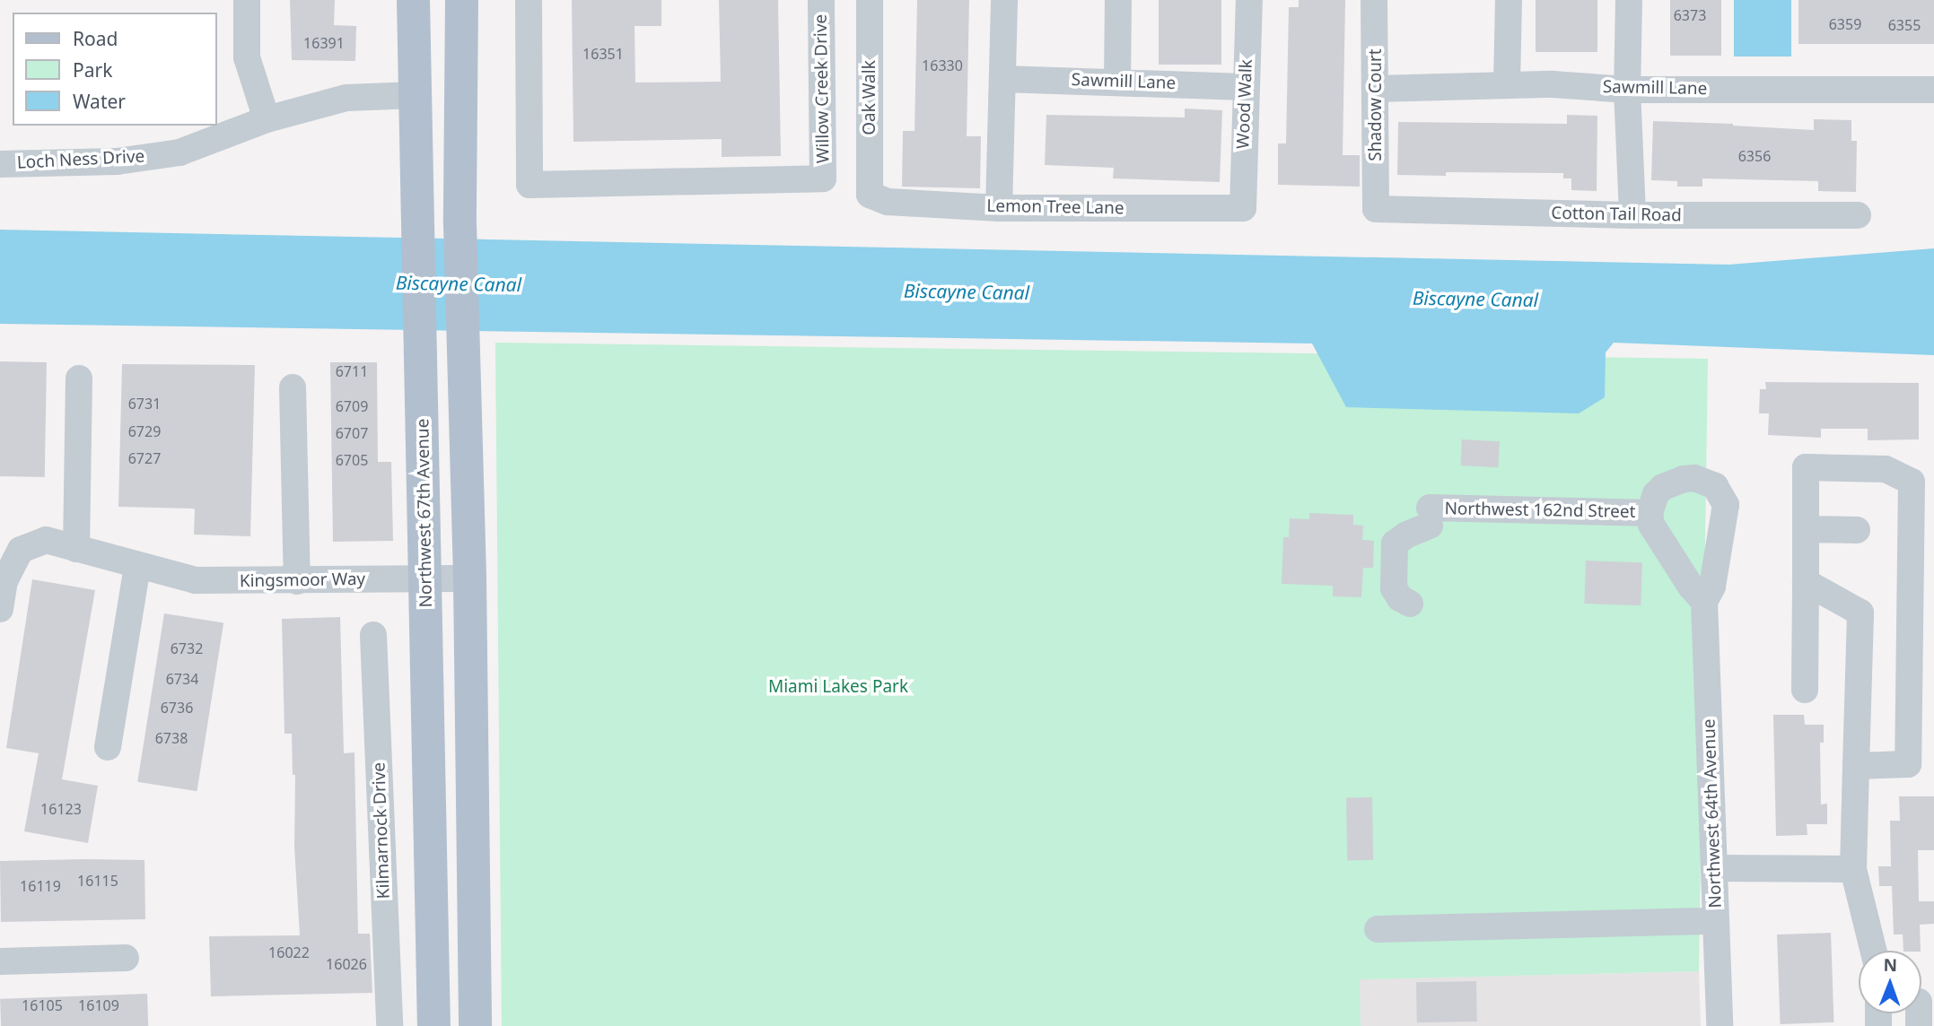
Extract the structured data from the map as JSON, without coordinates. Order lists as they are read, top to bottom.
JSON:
{
  "streets": {
    "main road": ["Northwest 67th Avenue"],
    "street": [
      "Sawmill Lane",
      "Willow Creek Drive",
      "Oak Walk",
      "Wood Walk",
      "Shadow Court",
      "Loch Ness Drive",
      "Lemon Tree Lane",
      "Cotton Tail Road",
      "Northwest 162nd Street",
      "Kingsmoor Way",
      "Northwest 64th Avenue",
      "Kilmarnock Drive"
    ]
  },
  "crossings": [
    ["Sawmill Lane", "Wood Walk"],
    ["Sawmill Lane", "Shadow Court"],
    ["Oak Walk", "Lemon Tree Lane"],
    ["Wood Walk", "Lemon Tree Lane"],
    ["Shadow Court", "Cotton Tail Road"],
    ["Loch Ness Drive", "Northwest 67th Avenue"],
    ["Northwest 162nd Street", "Northwest 64th Avenue"],
    ["Northwest 67th Avenue", "Kingsmoor Way"]
  ],
  "water": ["Biscayne Canal"],
  "parks": ["Miami Lakes Park"],
  "house_numbers": [
    "6373",
    "6359",
    "6355",
    "16391",
    "16351",
    "16330",
    "6356",
    "6711",
    "6731",
    "6709",
    "6729",
    "6707",
    "6727",
    "6705",
    "6732",
    "6734",
    "6736",
    "6738",
    "16123",
    "16115",
    "16119",
    "16022",
    "16026",
    "16105",
    "16109"
  ],
  "legend": ["Road", "Park", "Water"],
  "north": "top"
}
